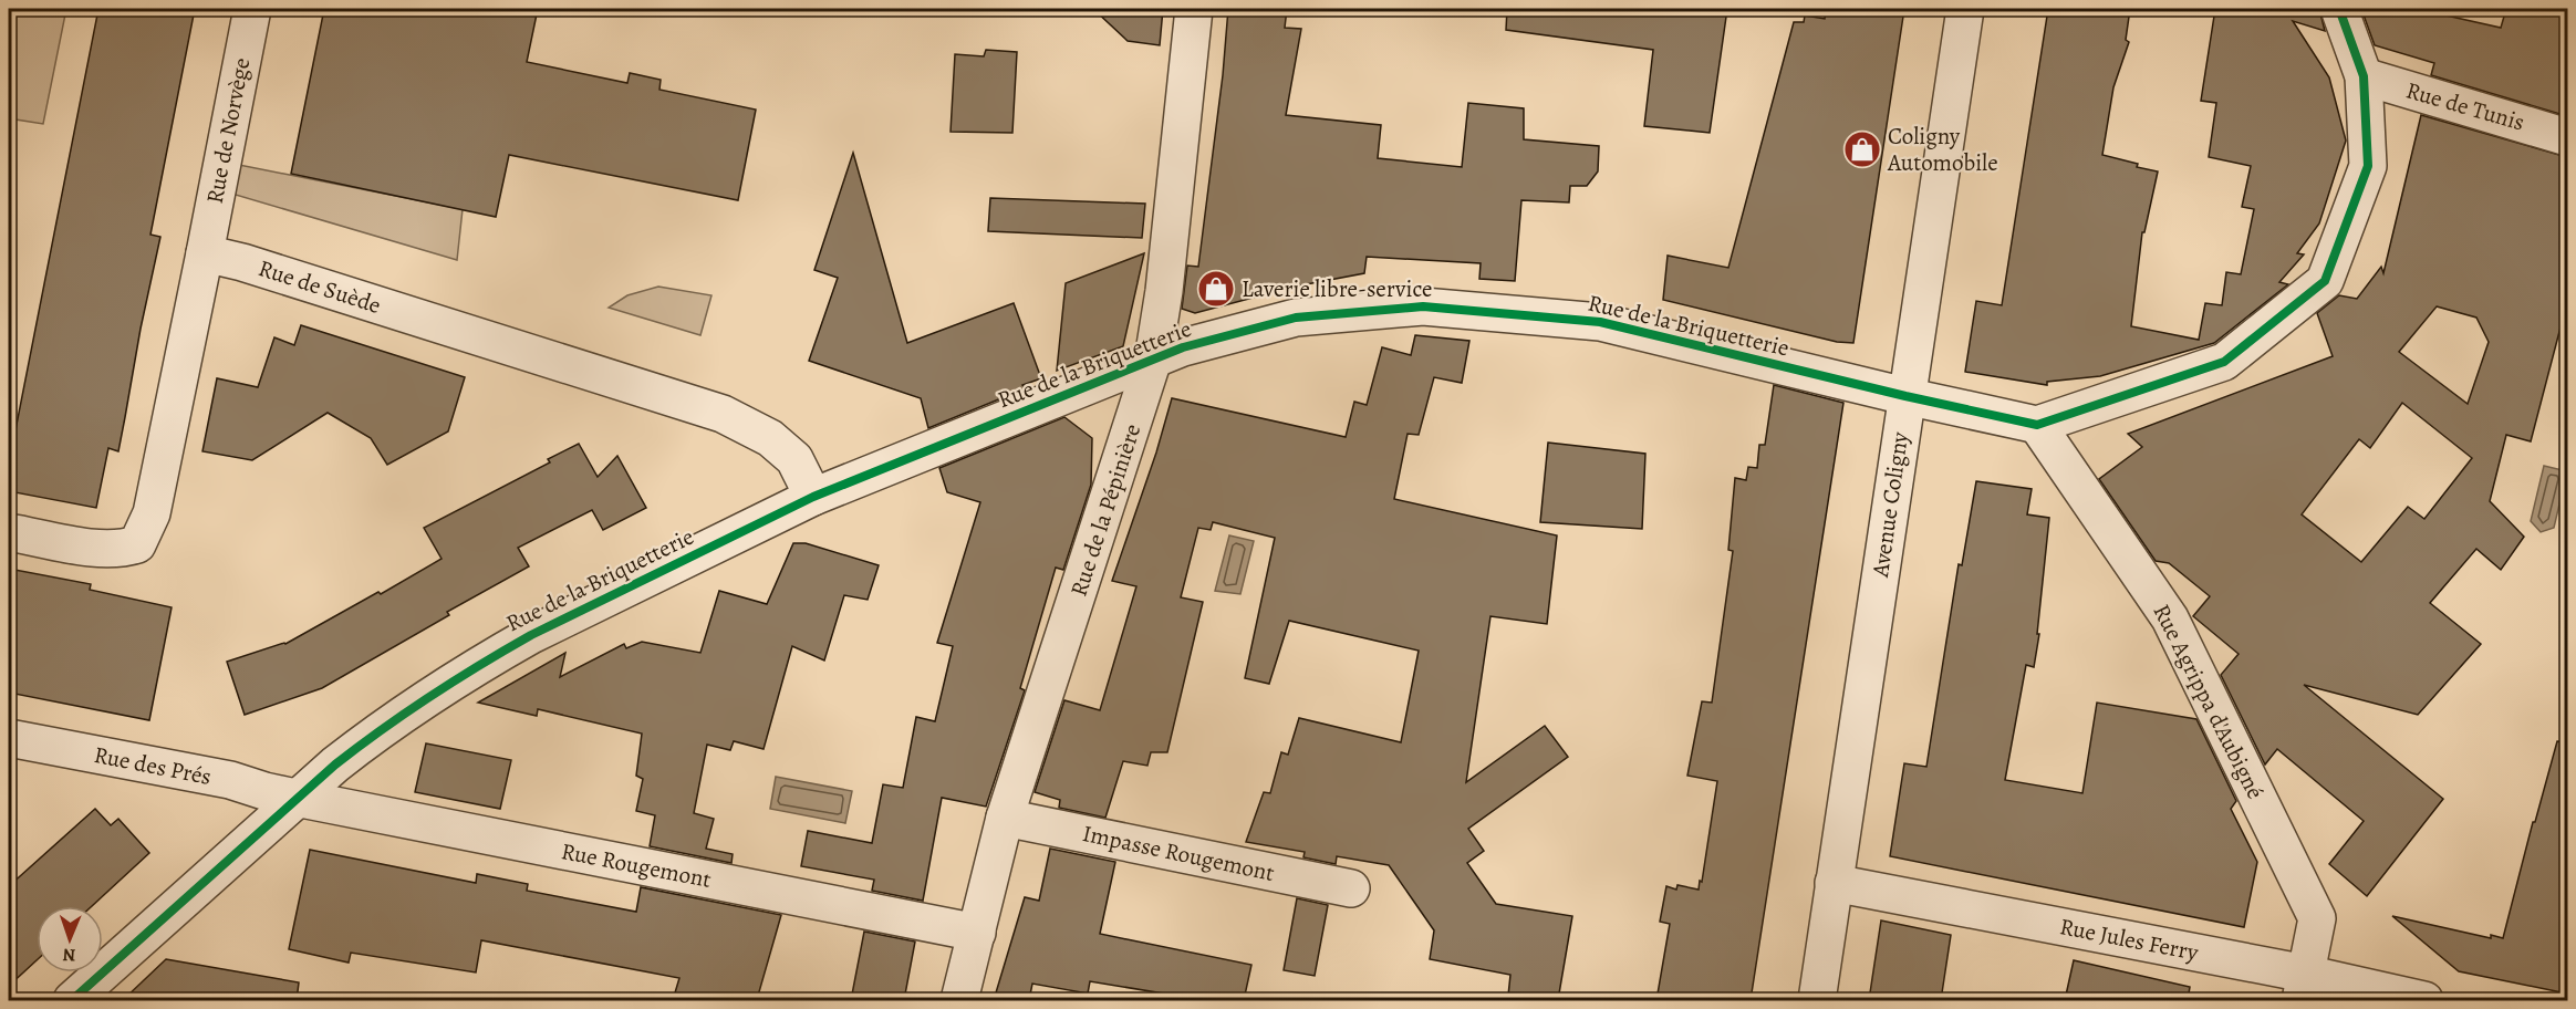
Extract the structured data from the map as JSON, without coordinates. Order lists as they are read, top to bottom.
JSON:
{
  "streets": {
    "street": [
      "Rue de Tunis",
      "Rue de Norvège",
      "Rue de Suède",
      "Rue de la Briquetterie",
      "Avenue Coligny",
      "Rue de la Pépinière",
      "Rue Agrippa d'Aubigné",
      "Rue des Prés",
      "Impasse Rougemont",
      "Rue Rougemont",
      "Rue Jules Ferry"
    ]
  },
  "crossings": [
    ["Rue de Norvège", "Rue de Suède"],
    ["Rue de Suède", "Rue de la Briquetterie"],
    ["Rue de la Briquetterie", "Avenue Coligny"],
    ["Rue de la Briquetterie", "Rue de la Pépinière"],
    ["Rue de la Briquetterie", "Rue Agrippa d'Aubigné"],
    ["Rue de la Briquetterie", "Rue des Prés"],
    ["Rue de la Briquetterie", "Rue Rougemont"],
    ["Avenue Coligny", "Rue Jules Ferry"],
    ["Rue de la Pépinière", "Impasse Rougemont"],
    ["Rue de la Pépinière", "Rue Rougemont"],
    ["Rue Agrippa d'Aubigné", "Rue Jules Ferry"],
    ["Rue des Prés", "Rue Rougemont"]
  ],
  "places": {
    "shop": ["Coligny Automobile", "Laverie libre-service"]
  },
  "north": "bottom"
}
